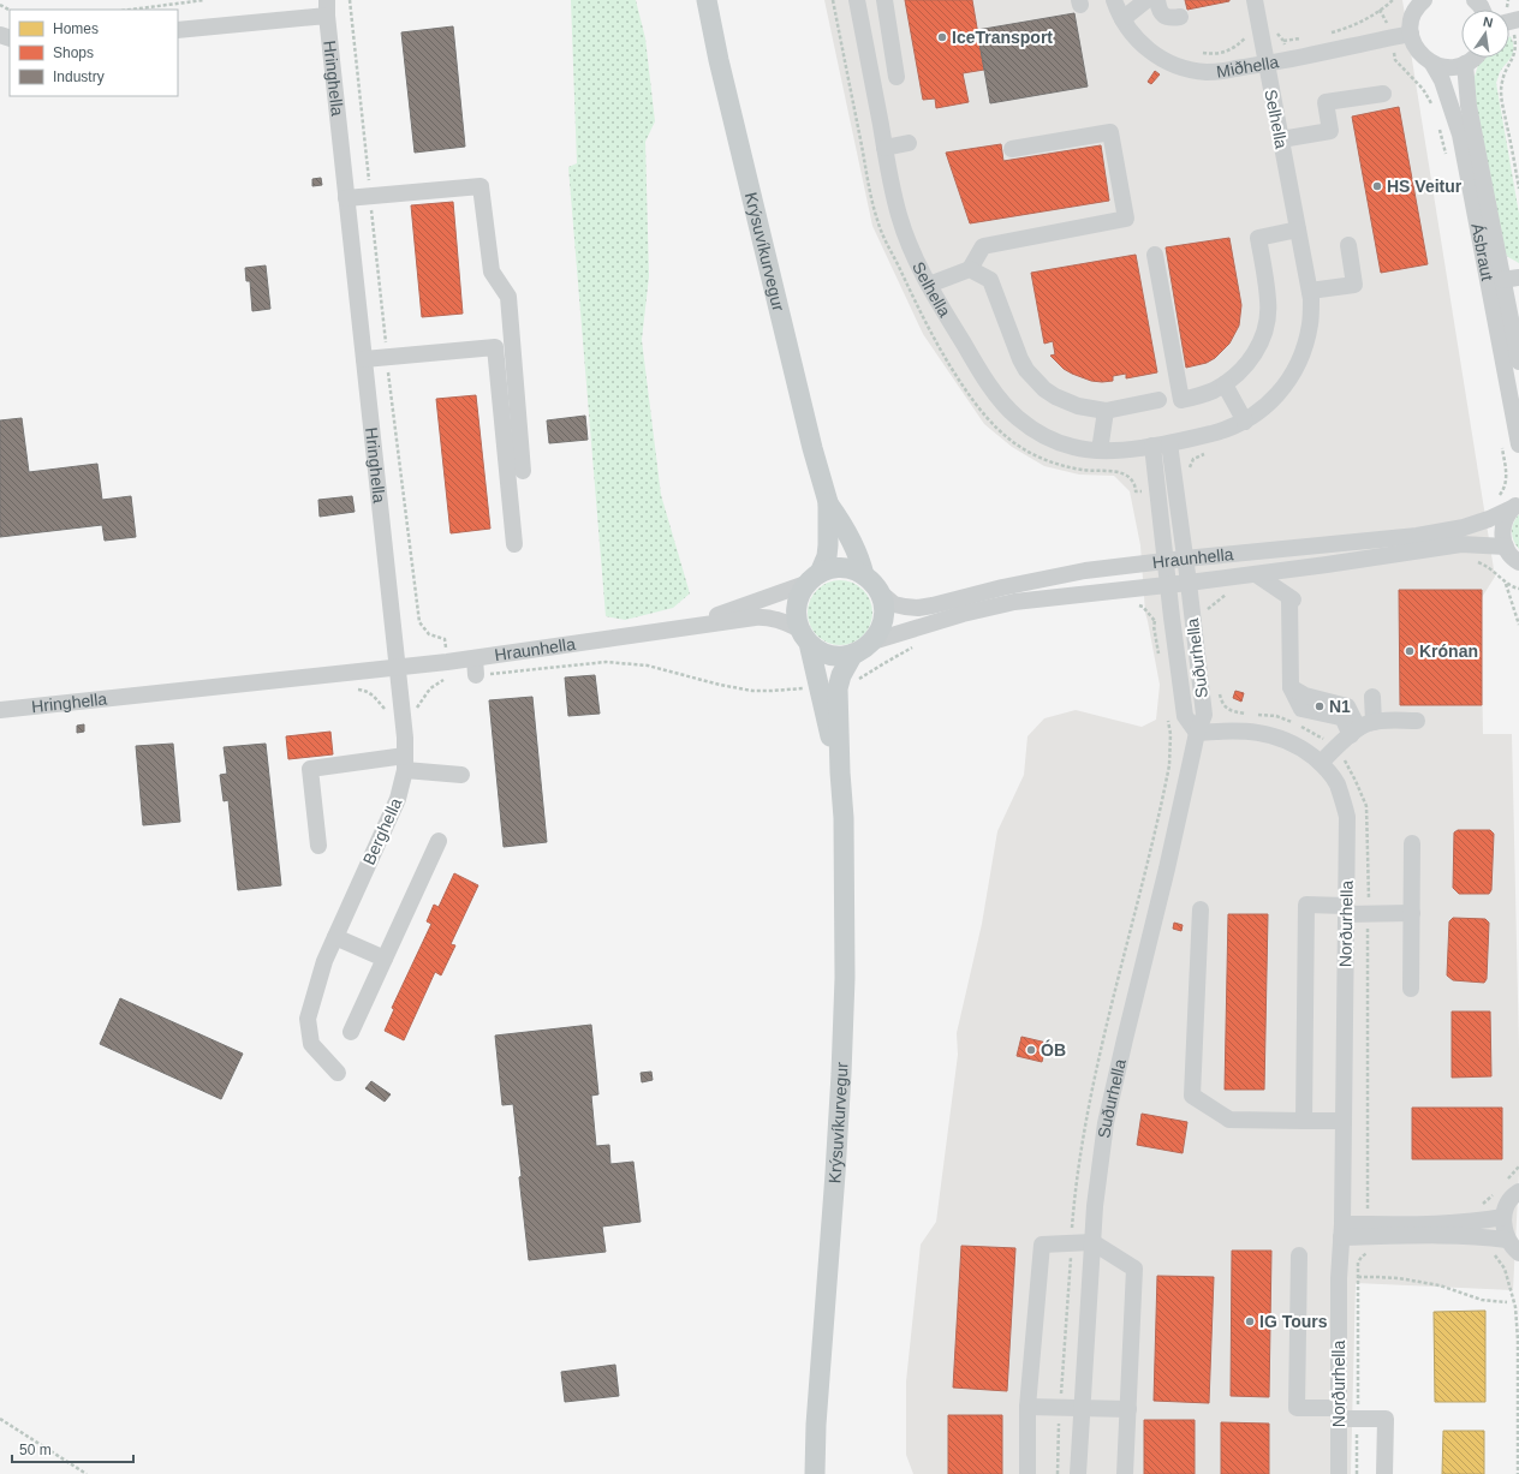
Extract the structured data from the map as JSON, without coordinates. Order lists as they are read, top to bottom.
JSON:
{
  "streets": {
    "main road": ["Krýsuvíkurvegur"],
    "street": [
      "Miðhella",
      "Hringhella",
      "Selhella",
      "Ásbraut",
      "Hraunhella",
      "Suðurhella",
      "Berghella",
      "Norðurhella"
    ]
  },
  "crossings": [
    ["Miðhella", "Selhella"],
    ["Miðhella", "Ásbraut"],
    ["Hringhella", "Hraunhella"],
    ["Hringhella", "Berghella"],
    ["Krýsuvíkurvegur", "Hraunhella"],
    ["Hraunhella", "Suðurhella"],
    ["Hraunhella", "Berghella"],
    ["Suðurhella", "Norðurhella"]
  ],
  "places": [
    "IceTransport",
    "HS Veitur",
    "Krónan",
    "N1",
    "ÓB",
    "IG Tours"
  ],
  "legend": ["Homes", "Shops", "Industry"],
  "scale_bar": "50 m",
  "north": "top"
}
